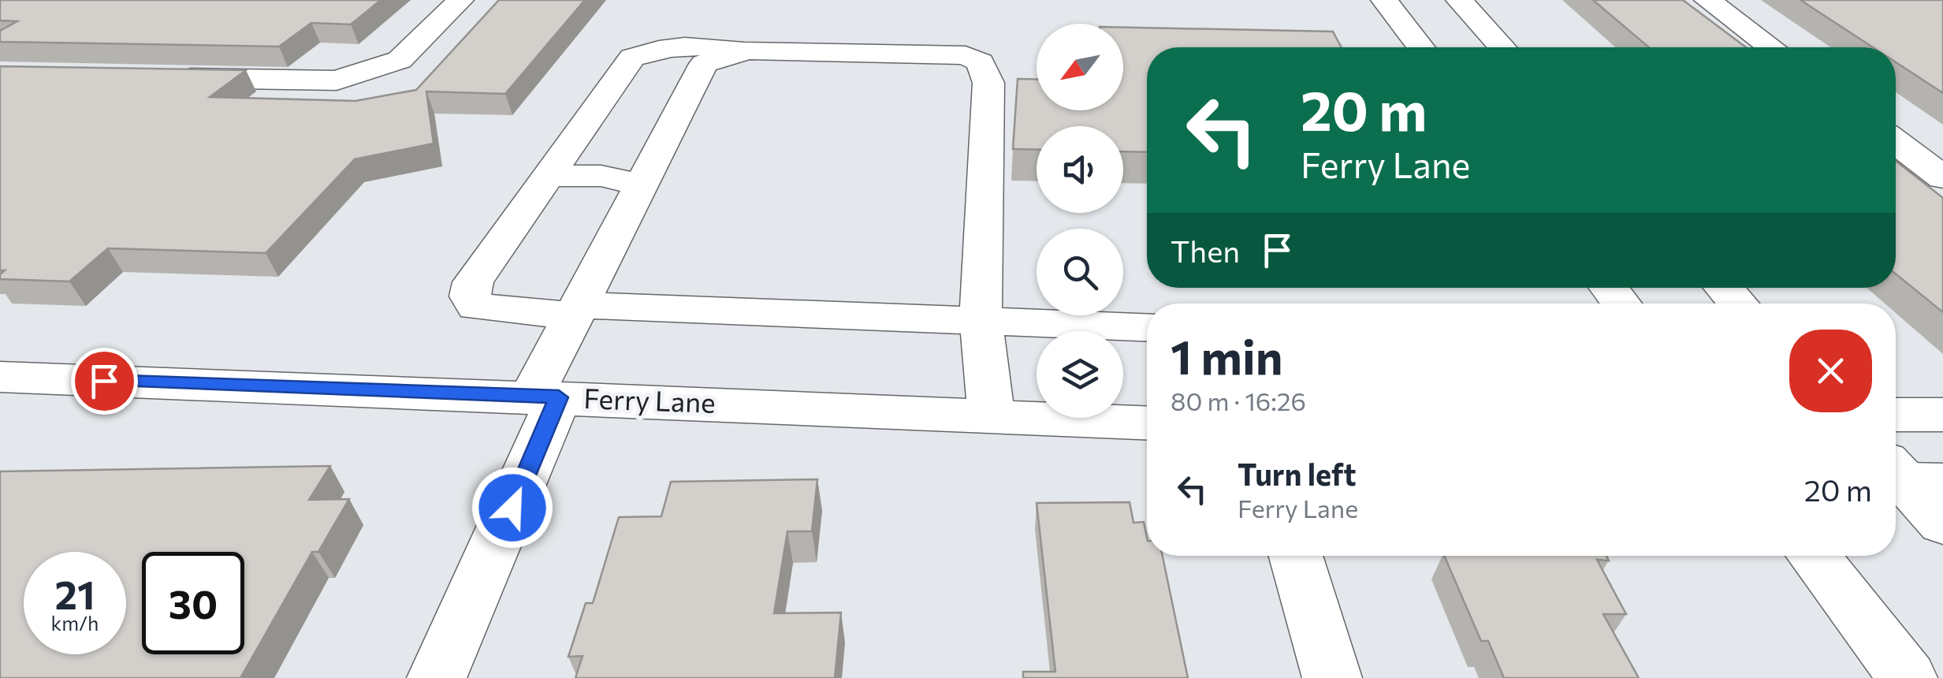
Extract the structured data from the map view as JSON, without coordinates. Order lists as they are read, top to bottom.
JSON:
{
  "streets": {
    "street": ["Ferry Lane"]
  },
  "north": "bottom left",
  "page": {
    "turn": ["20 m", "Ferry Lane"],
    "then": "Then",
    "heading": ["1 min", "80 m · 16:26"],
    "list": [
      {
        "name": "Turn left",
        "note": "Ferry Lane",
        "value": "20 m"
      }
    ],
    "speed": "21 km/h",
    "limit": "30"
  }
}
